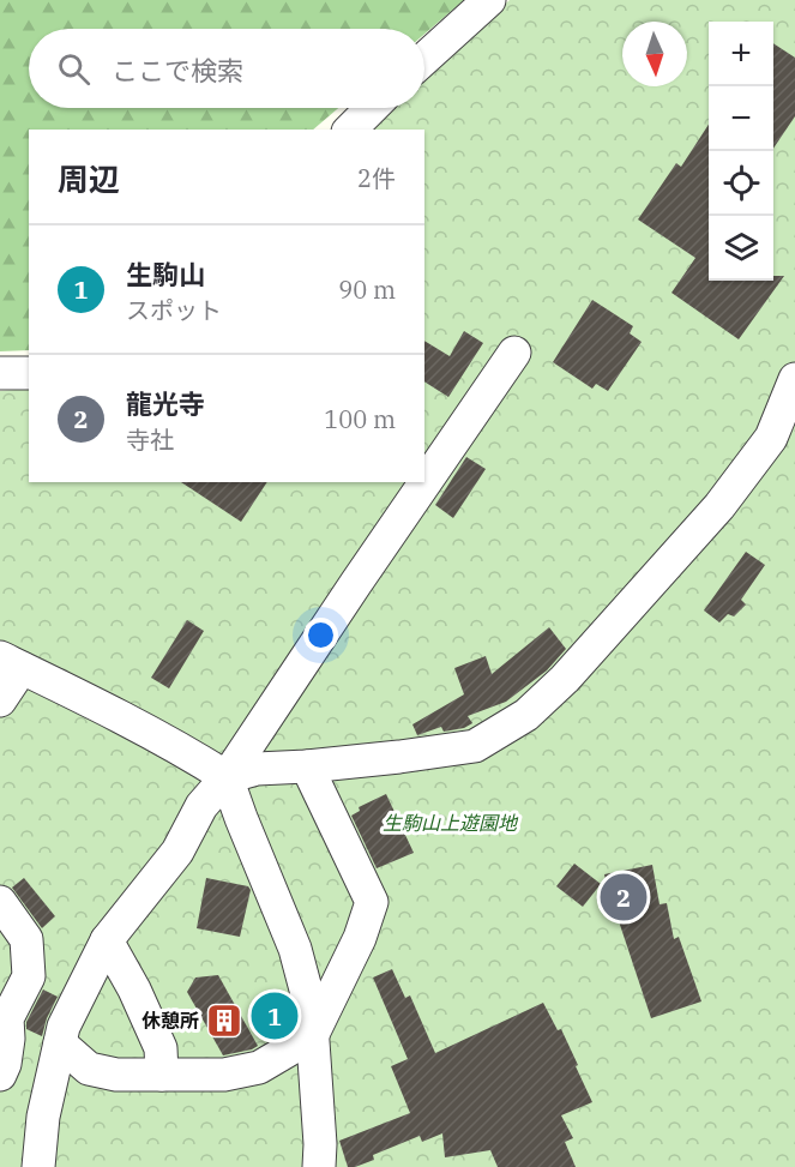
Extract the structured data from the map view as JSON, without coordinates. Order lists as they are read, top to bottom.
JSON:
{
  "parks": ["生駒山上遊園地"],
  "places": {
    "building": ["休憩所"]
  },
  "north": "bottom",
  "page": {
    "map_buttons": ["+", "−"],
    "search": "ここで検索",
    "heading": ["周辺", "2件"],
    "list": [
      {
        "mark": "1",
        "name": "生駒山",
        "note": "スポット",
        "value": "90 m"
      },
      {
        "mark": "2",
        "name": "龍光寺",
        "note": "寺社",
        "value": "100 m"
      }
    ],
    "pins": ["2", "1"]
  }
}
